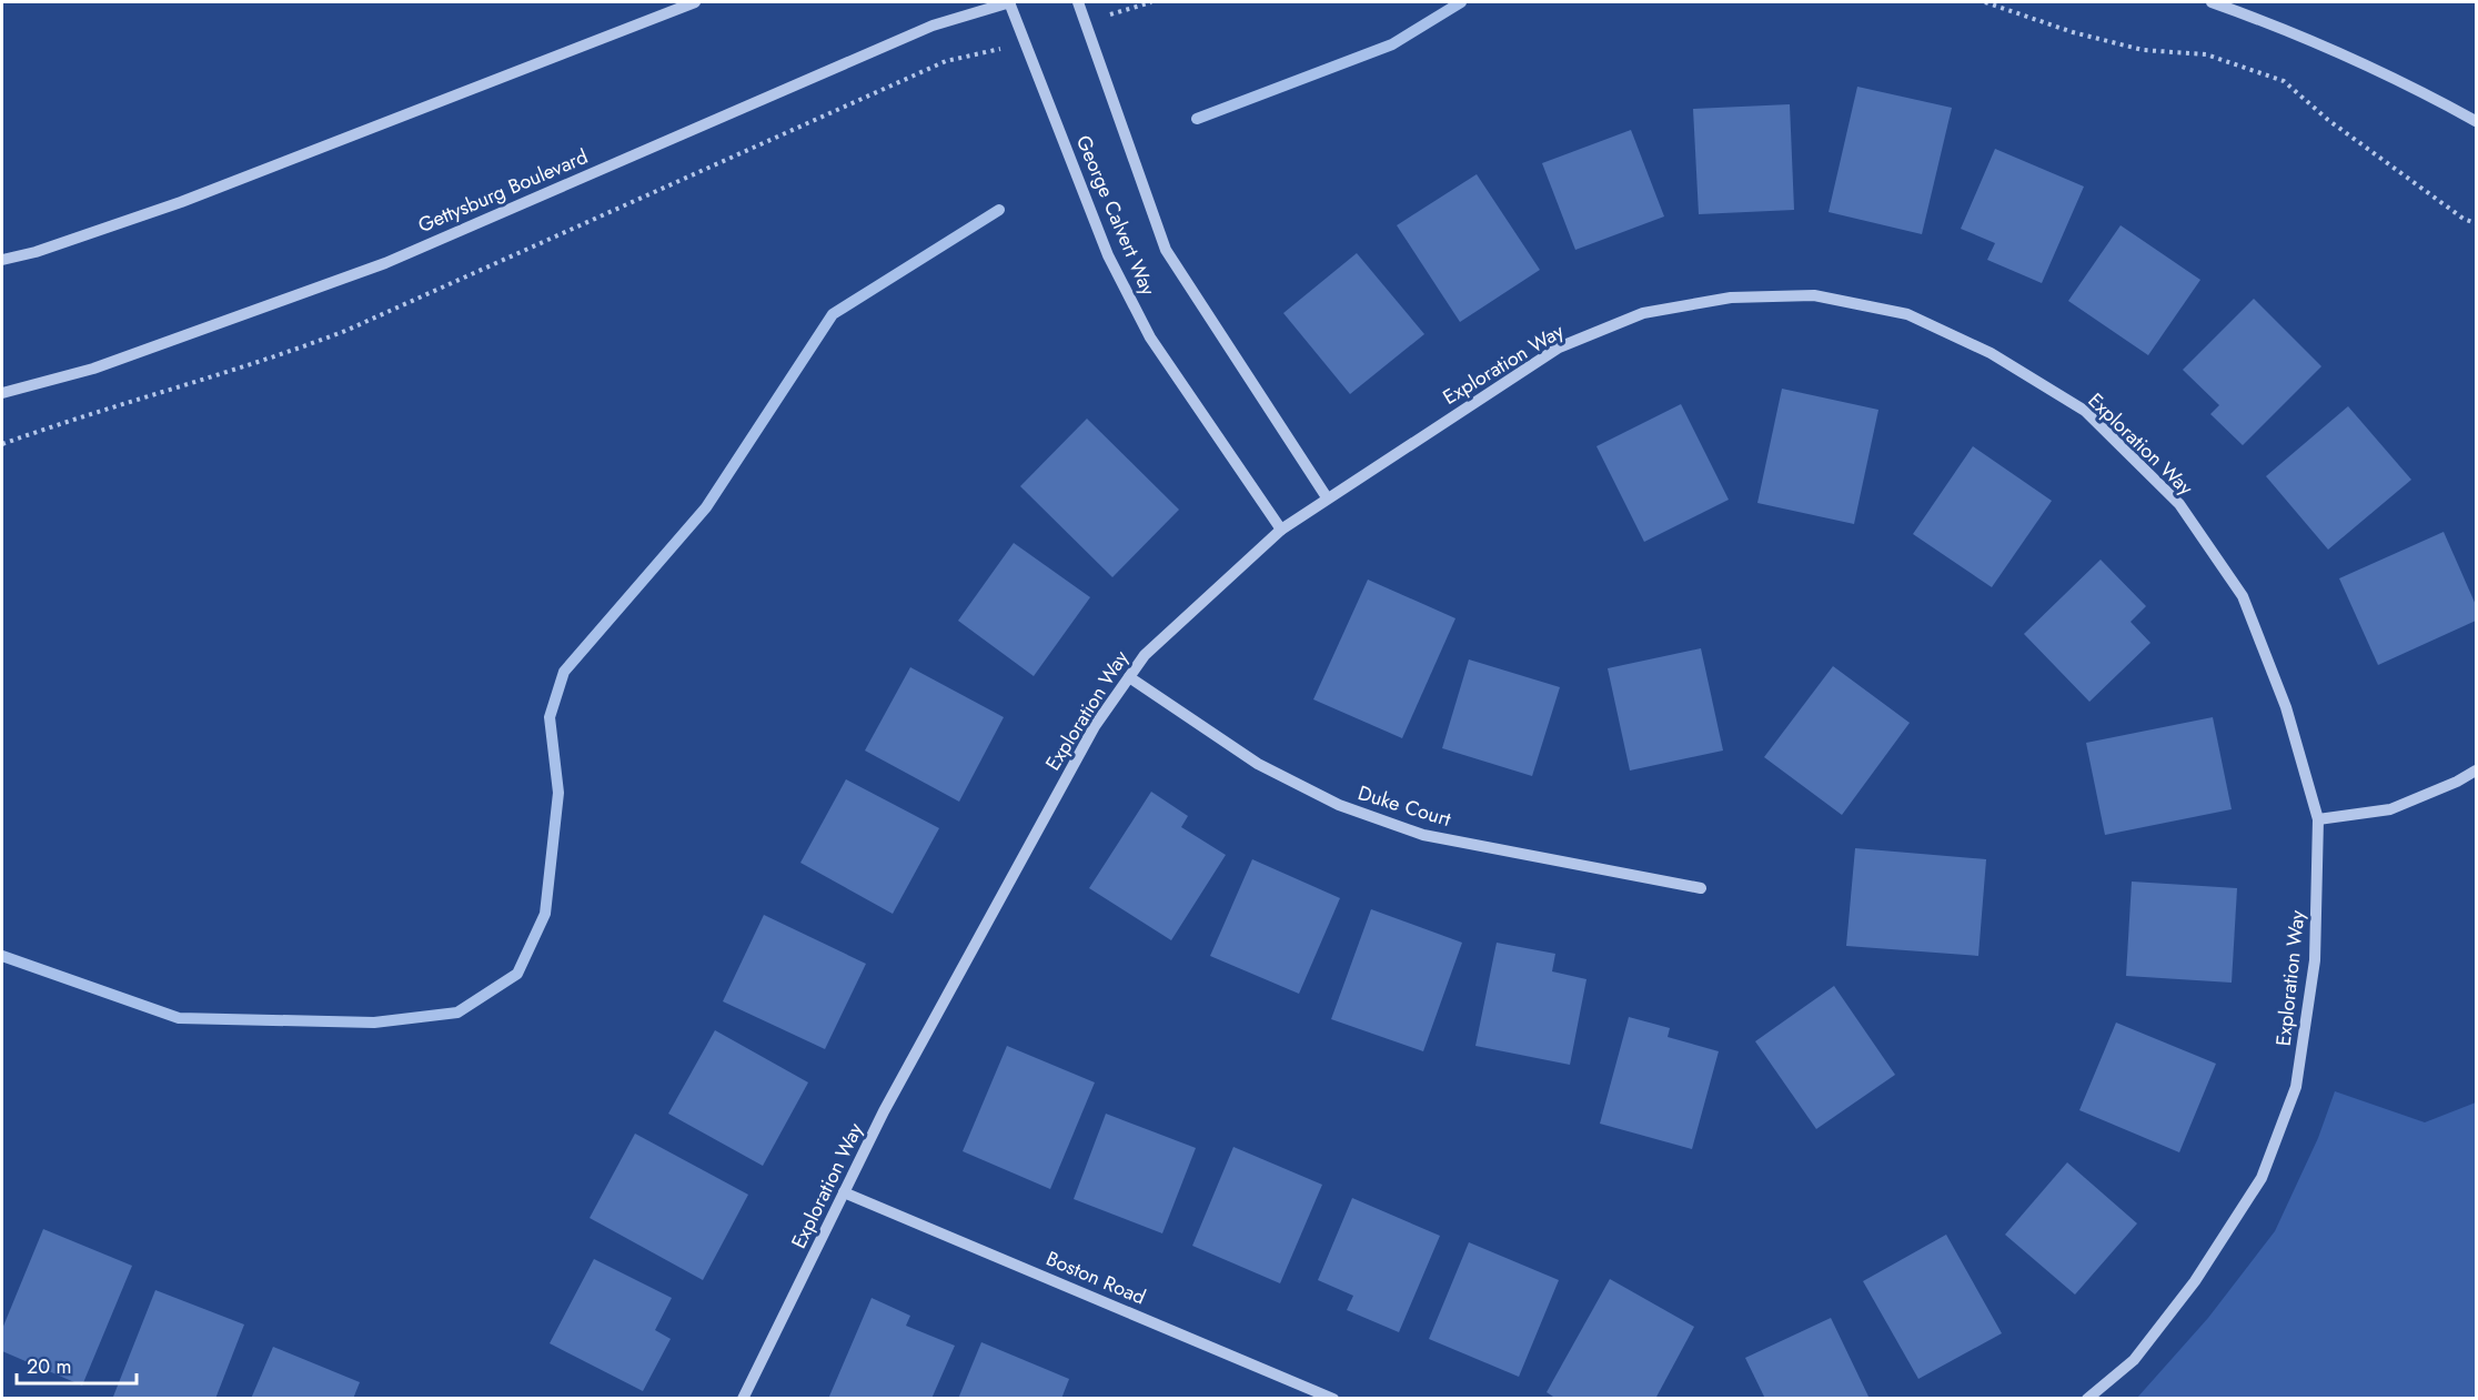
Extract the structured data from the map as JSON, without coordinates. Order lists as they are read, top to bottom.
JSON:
{
  "streets": {
    "street": [
      "Gettysburg Boulevard",
      "George Calvert Way",
      "Exploration Way",
      "Duke Court",
      "Boston Road"
    ]
  },
  "crossings": [
    ["Gettysburg Boulevard", "George Calvert Way"],
    ["George Calvert Way", "Exploration Way"],
    ["Exploration Way", "Duke Court"],
    ["Exploration Way", "Boston Road"]
  ],
  "scale_bar": "20 m"
}
